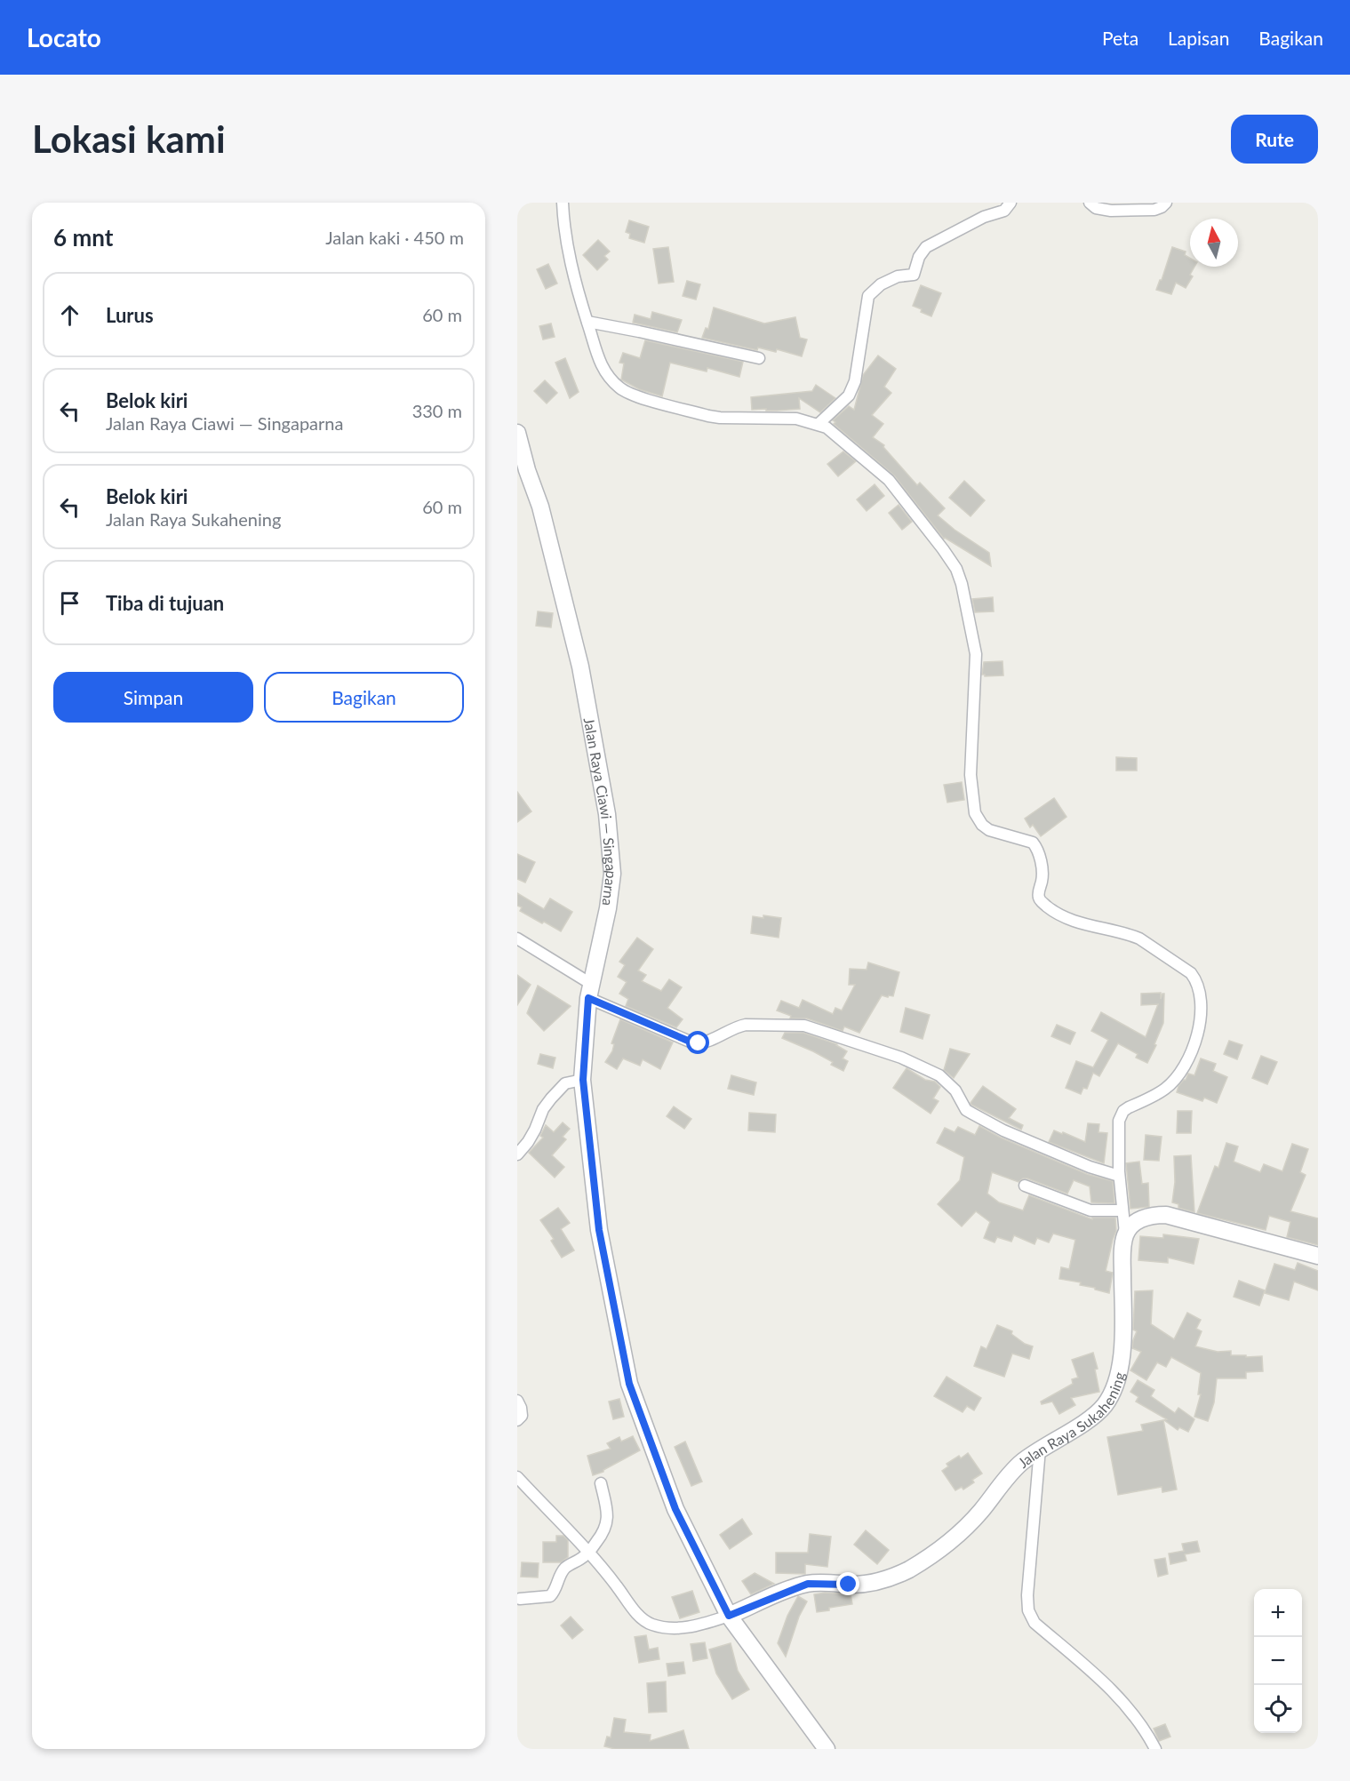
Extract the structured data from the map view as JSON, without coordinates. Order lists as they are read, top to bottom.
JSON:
{
  "streets": {
    "main road": ["Jalan Raya Ciawi — Singaparna", "Jalan Raya Sukahening"]
  },
  "crossings": [
    ["Jalan Raya Ciawi — Singaparna", "Jalan Raya Sukahening"]
  ],
  "north": "top",
  "page": {
    "header": "Locato",
    "nav": ["Peta", "Lapisan", "Bagikan"],
    "buttons": [
      "Rute",
      ["Simpan", "Bagikan"]
    ],
    "title": "Lokasi kami",
    "heading": ["6 mnt", "Jalan kaki · 450 m"],
    "list": [
      ["Lurus", "60 m"],
      ["Belok kiri", "Jalan Raya Ciawi — Singaparna", "330 m"],
      ["Belok kiri", "Jalan Raya Sukahening", "60 m"],
      "Tiba di tujuan"
    ],
    "map_buttons": ["+", "−"]
  }
}
